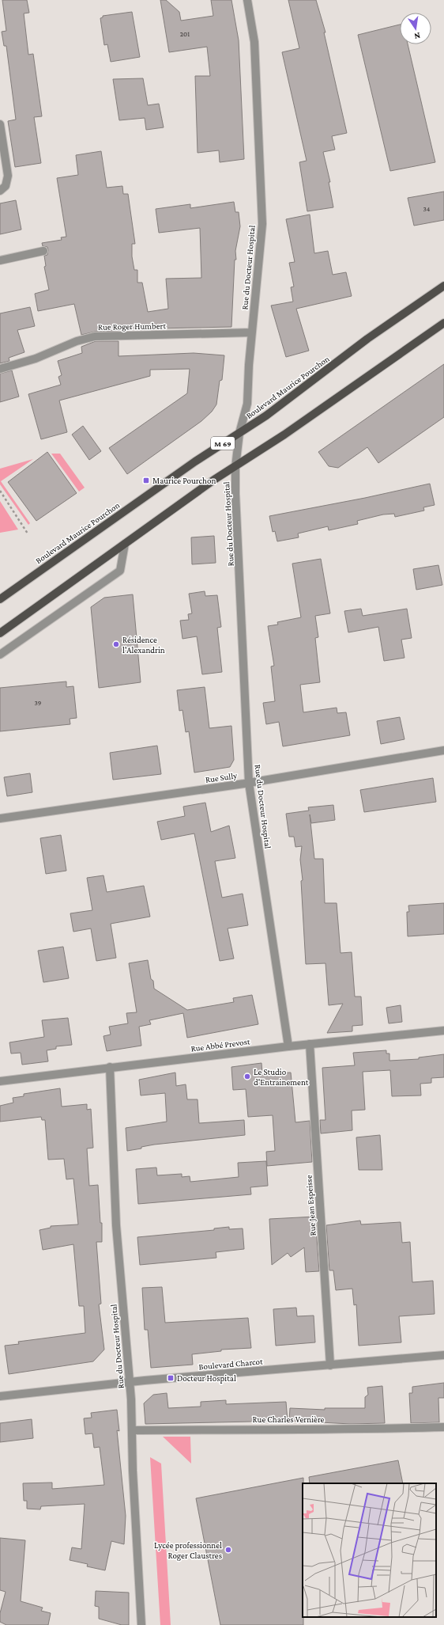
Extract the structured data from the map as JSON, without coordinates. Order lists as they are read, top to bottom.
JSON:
{
  "streets": {
    "main road": ["Boulevard Maurice Pourchon", "M 69"],
    "street": [
      "Rue du Docteur Hospital",
      "Rue Roger Humbert",
      "Rue Sully",
      "Rue Abbé Prevost",
      "Rue Jean Espeisse",
      "Boulevard Charcot",
      "Rue Charles Vernière"
    ]
  },
  "crossings": [
    ["Rue du Docteur Hospital", "Rue Roger Humbert"],
    ["Rue du Docteur Hospital", "Boulevard Maurice Pourchon"],
    ["Rue du Docteur Hospital", "Rue Sully"],
    ["Rue du Docteur Hospital", "Rue Abbé Prevost"],
    ["Rue du Docteur Hospital", "Boulevard Charcot"],
    ["Rue du Docteur Hospital", "Rue Charles Vernière"],
    ["Rue Abbé Prevost", "Rue Jean Espeisse"],
    ["Rue Jean Espeisse", "Boulevard Charcot"]
  ],
  "places": {
    "transit": ["Maurice Pourchon", "Docteur Hospital"],
    "other": ["Résidence l'Alexandrin", "Le Studio d'Entrainement", "Lycée professionnel Roger Claustres"]
  },
  "house_numbers": ["201", "34", "39"],
  "north": "bottom"
}
